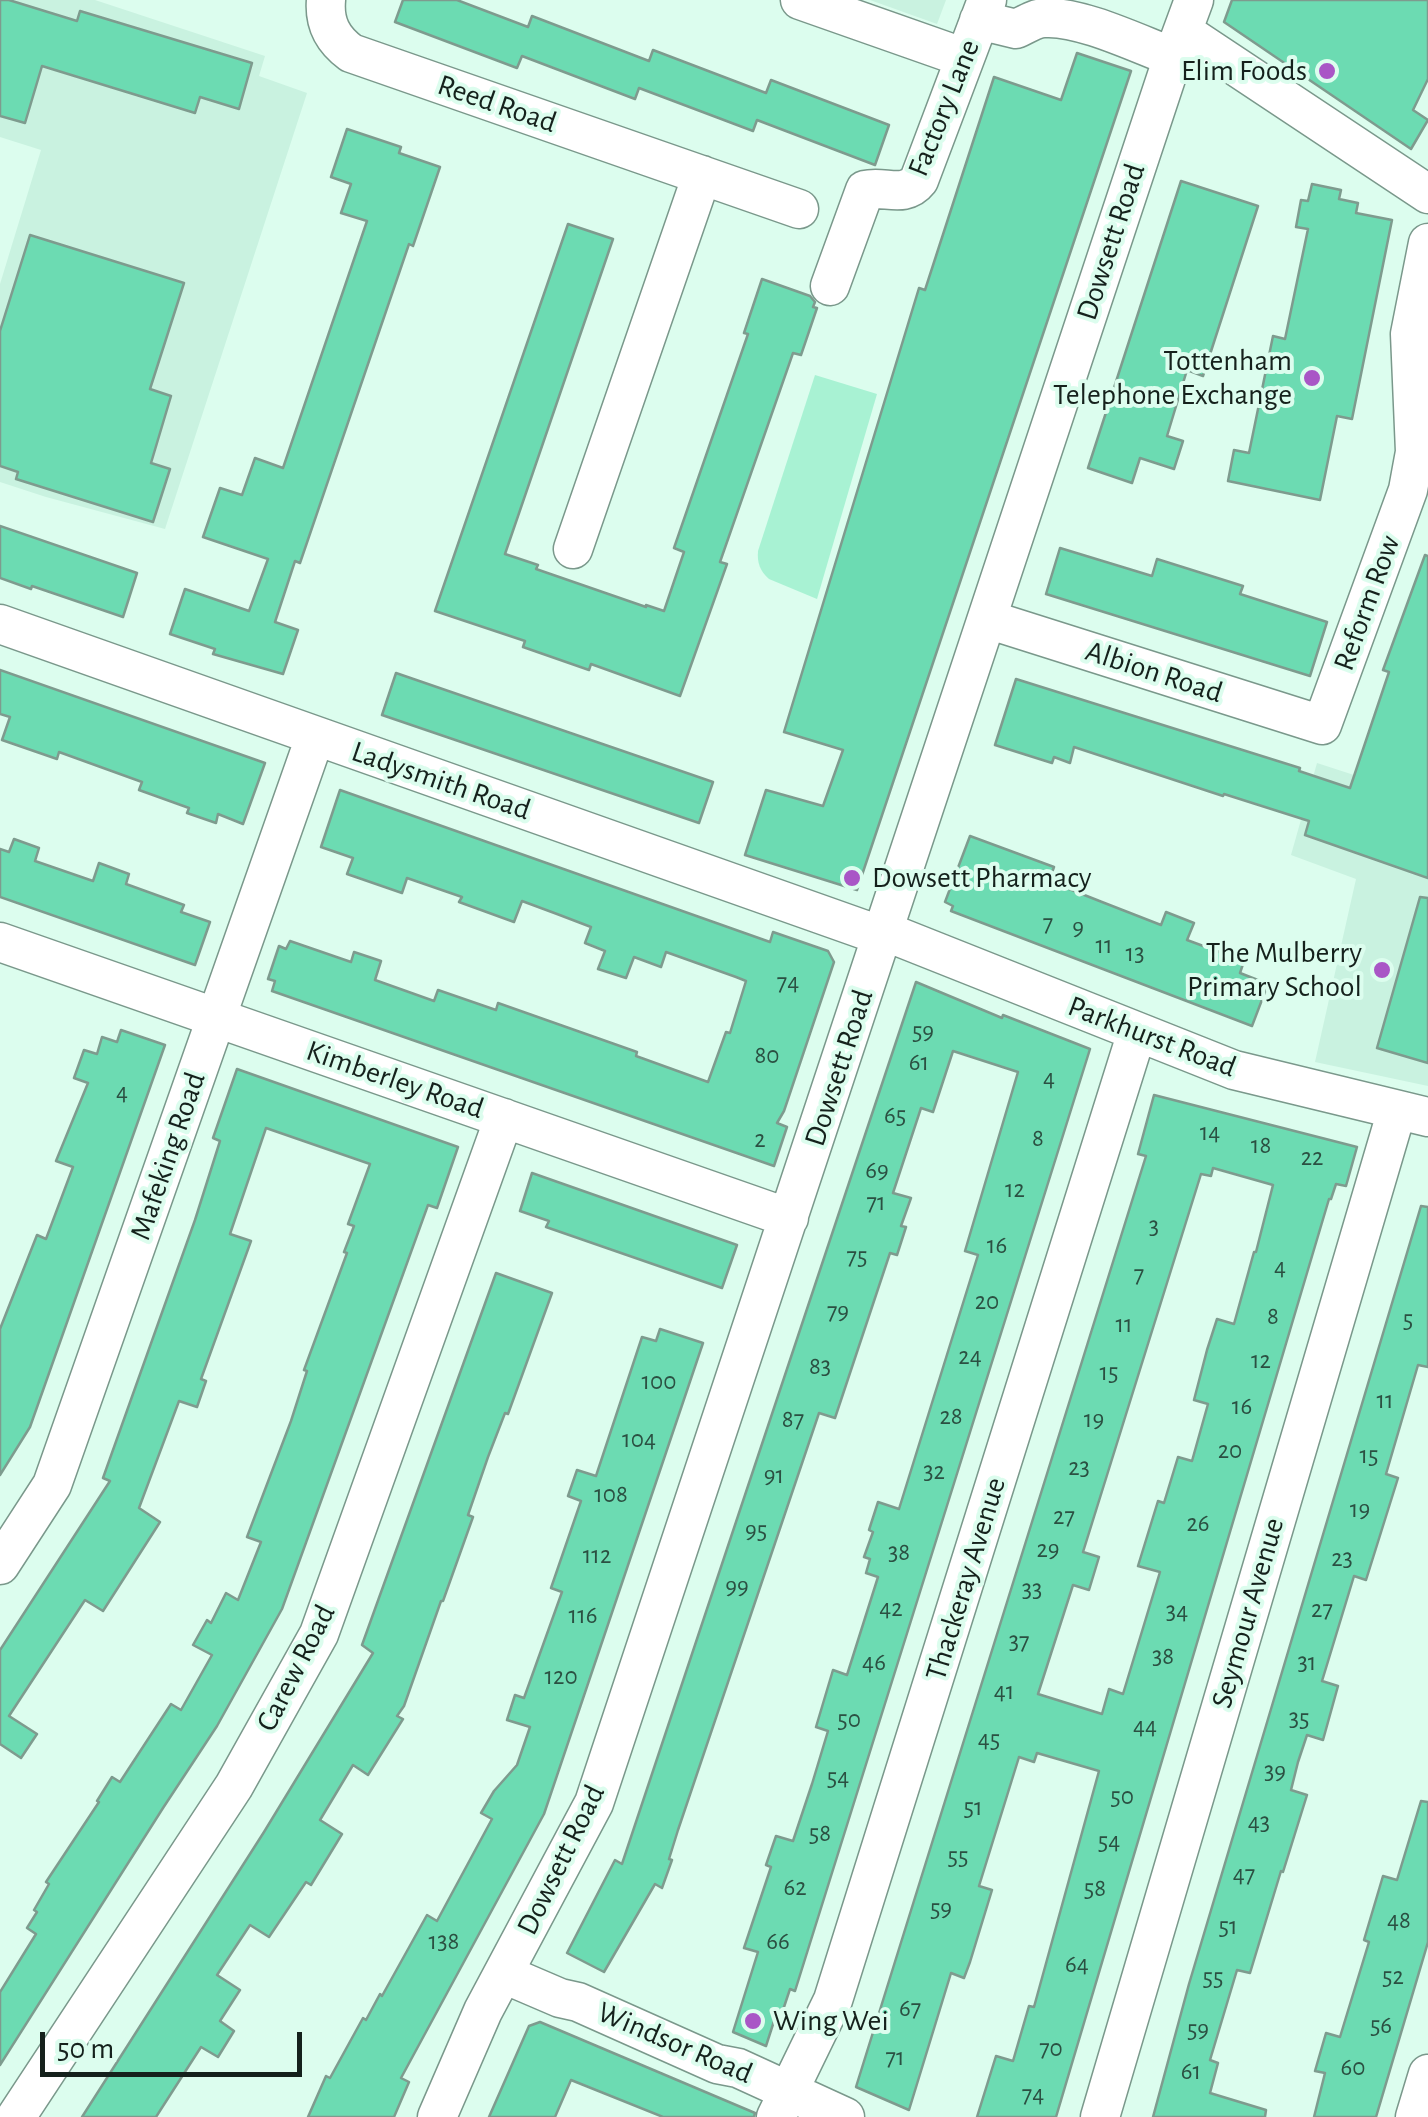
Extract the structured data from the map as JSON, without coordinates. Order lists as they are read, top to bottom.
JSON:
{
  "streets": {
    "street": [
      "Reed Road",
      "Factory Lane",
      "Dowsett Road",
      "Reform Row",
      "Albion Road",
      "Ladysmith Road",
      "Parkhurst Road",
      "Kimberley Road",
      "Mafeking Road",
      "Thackeray Avenue",
      "Seymour Avenue",
      "Carew Road",
      "Windsor Road"
    ]
  },
  "crossings": [
    ["Dowsett Road", "Albion Road"],
    ["Dowsett Road", "Ladysmith Road"],
    ["Dowsett Road", "Parkhurst Road"],
    ["Dowsett Road", "Kimberley Road"],
    ["Dowsett Road", "Windsor Road"],
    ["Reform Row", "Albion Road"],
    ["Ladysmith Road", "Parkhurst Road"],
    ["Ladysmith Road", "Mafeking Road"],
    ["Parkhurst Road", "Thackeray Avenue"],
    ["Parkhurst Road", "Seymour Avenue"],
    ["Kimberley Road", "Mafeking Road"],
    ["Kimberley Road", "Carew Road"],
    ["Thackeray Avenue", "Windsor Road"]
  ],
  "places": [
    "Elim Foods",
    "Tottenham Telephone Exchange",
    "Dowsett Pharmacy",
    "The Mulberry Primary School",
    "Wing Wei"
  ],
  "house_numbers": [
    "7",
    "9",
    "11",
    "13",
    "74",
    "59",
    "80",
    "61",
    "4",
    "4",
    "65",
    "14",
    "8",
    "2",
    "18",
    "22",
    "69",
    "12",
    "71",
    "3",
    "16",
    "75",
    "4",
    "7",
    "20",
    "79",
    "8",
    "5",
    "11",
    "24",
    "12",
    "83",
    "15",
    "100",
    "11",
    "16",
    "28",
    "87",
    "19",
    "104",
    "20",
    "15",
    "23",
    "32",
    "91",
    "108",
    "19",
    "27",
    "26",
    "95",
    "29",
    "38",
    "112",
    "23",
    "99",
    "33",
    "42",
    "27",
    "34",
    "116",
    "37",
    "38",
    "46",
    "31",
    "120",
    "41",
    "35",
    "50",
    "44",
    "45",
    "39",
    "54",
    "50",
    "51",
    "43",
    "58",
    "54",
    "55",
    "47",
    "62",
    "58",
    "59",
    "48",
    "51",
    "138",
    "66",
    "64",
    "52",
    "55",
    "67",
    "56",
    "59",
    "70",
    "71",
    "60",
    "61",
    "74"
  ],
  "scale_bar": "50 m"
}
